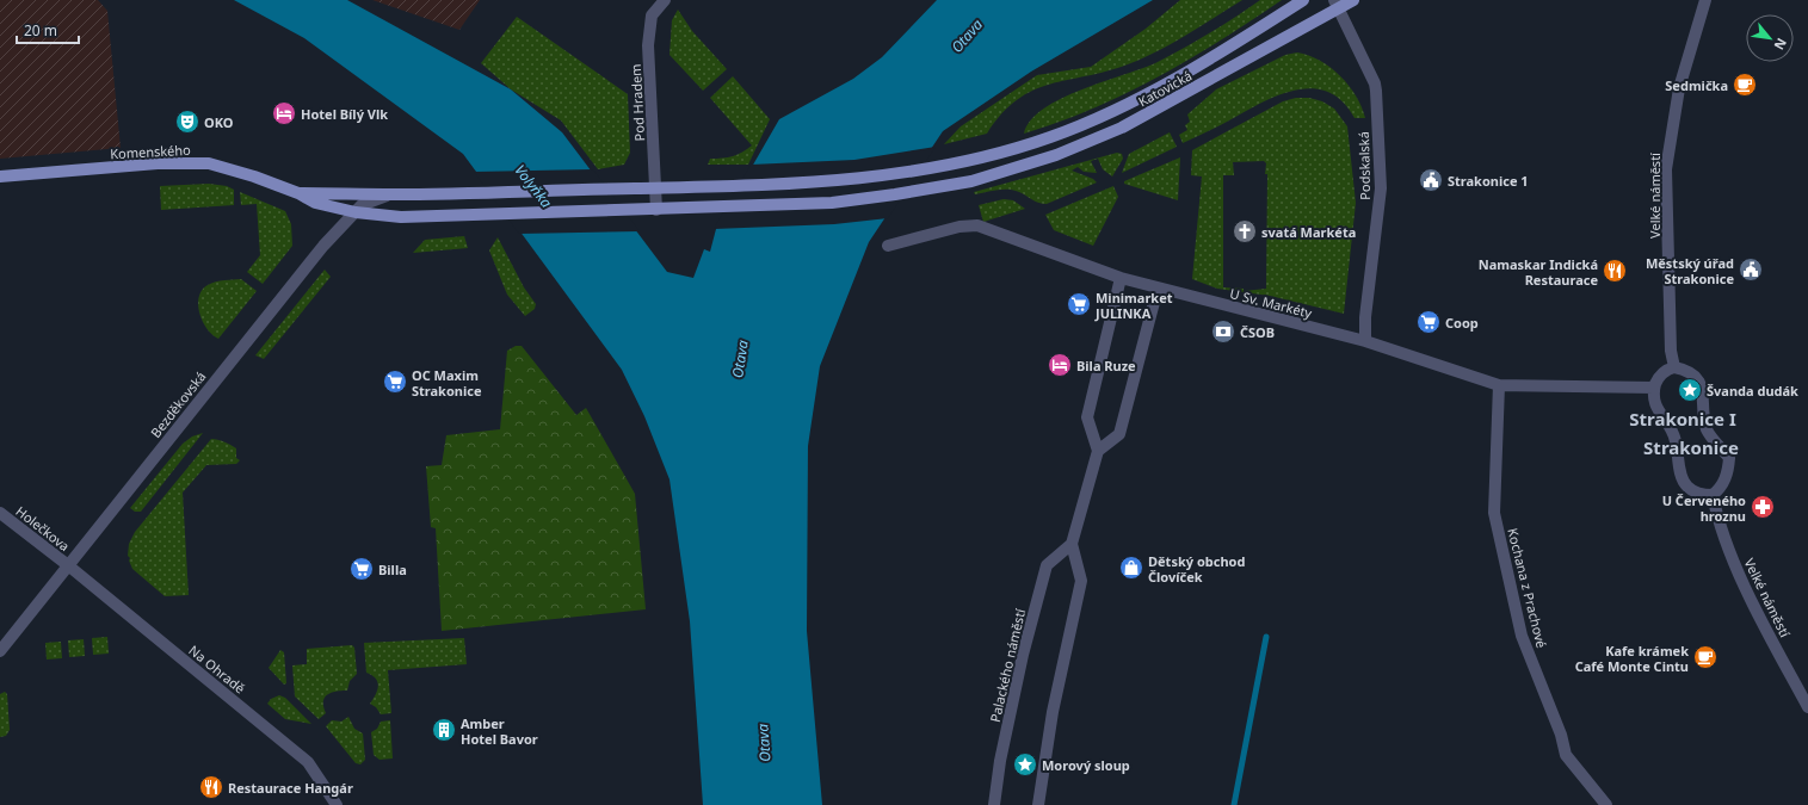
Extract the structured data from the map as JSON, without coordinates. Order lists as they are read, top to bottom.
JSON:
{
  "streets": {
    "main road": ["Katovická", "Komenského"],
    "street": [
      "Pod Hradem",
      "Podskalská",
      "Velké náměstí",
      "U Sv. Markéty",
      "Bezděkovská",
      "Holečkova",
      "Kochana z Prachové",
      "Palackého náměstí",
      "Na Ohradě"
    ]
  },
  "crossings": [
    ["Katovická", "Komenského"],
    ["Katovická", "Podskalská"],
    ["Pod Hradem", "Komenského"],
    ["Komenského", "Bezděkovská"],
    ["Podskalská", "U Sv. Markéty"],
    ["U Sv. Markéty", "Kochana z Prachové"],
    ["Bezděkovská", "Holečkova"],
    ["Bezděkovská", "Na Ohradě"],
    ["Holečkova", "Na Ohradě"]
  ],
  "districts": ["Strakonice I", "Strakonice"],
  "water": ["Otava", "Volyňka"],
  "places": {
    "cafe": ["Sedmička", "Kafe krámek Café Monte Cintu"],
    "hotel": ["Hotel Bílý Vlk", "Bila Ruze"],
    "theatre": ["OKO"],
    "public building": ["Strakonice 1", "Městský úřad Strakonice"],
    "church": ["svatá Markéta"],
    "restaurant": ["Namaskar Indická Restaurace", "Restaurace Hangár"],
    "supermarket": [
      "Minimarket JULINKA",
      "Coop",
      "OC Maxim Strakonice",
      "Billa"
    ],
    "bank": ["ČSOB"],
    "place": ["Švanda dudák", "Morový sloup"],
    "pharmacy": ["U Červeného hroznu"],
    "shop": ["Dětský obchod Človíček"],
    "building": ["Amber Hotel Bavor"]
  },
  "scale_bar": "20 m",
  "north": "bottom right"
}
